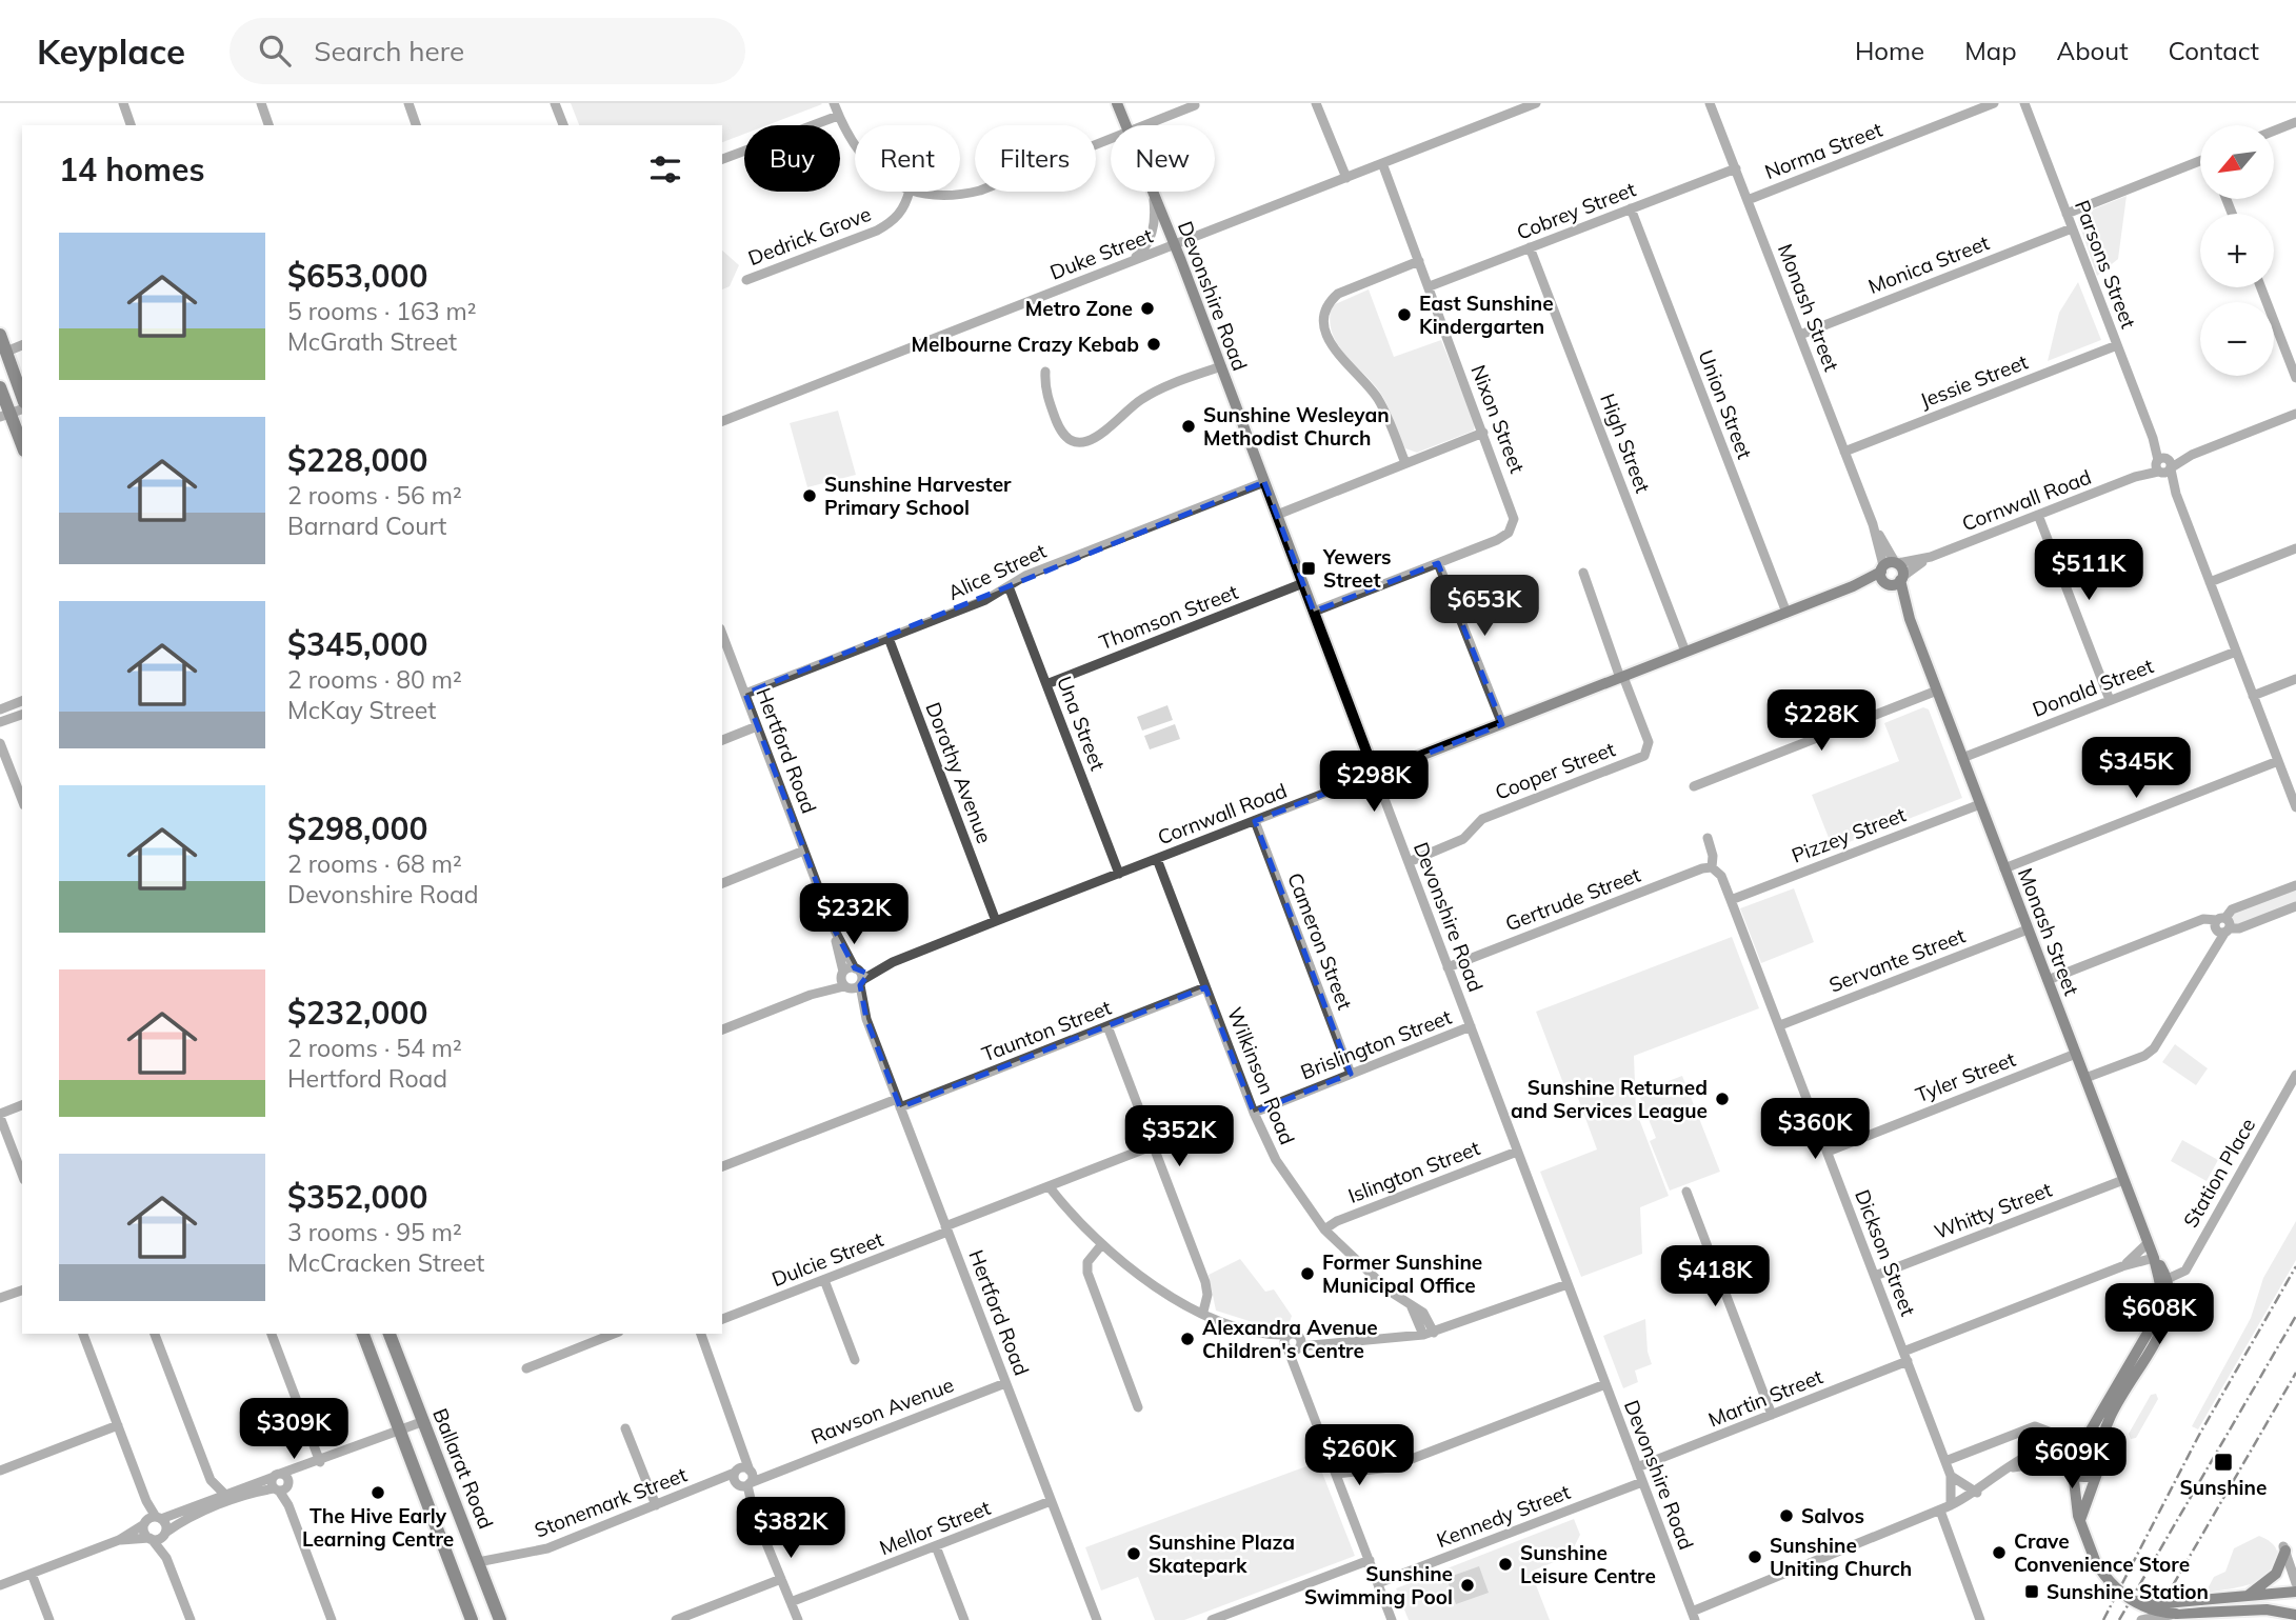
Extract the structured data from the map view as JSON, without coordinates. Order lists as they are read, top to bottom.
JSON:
{
  "streets": {
    "highway": ["Ballarat Road"],
    "main road": ["Devonshire Road", "Monash Street", "Cornwall Road"],
    "street": [
      "Norma Street",
      "Cobrey Street",
      "Dedrick Grove",
      "Duke Street",
      "Monica Street",
      "Parsons Street",
      "Jessie Street",
      "Union Street",
      "Nixon Street",
      "High Street",
      "Alice Street",
      "Thomson Street",
      "Donald Street",
      "Una Street",
      "Hertford Road",
      "Cooper Street",
      "Dorothy Avenue",
      "Pizzey Street",
      "Gertrude Street",
      "Cameron Street",
      "Servante Street",
      "Taunton Street",
      "Brislington Street",
      "Wilkinson Road",
      "Tyler Street",
      "Islington Street",
      "Station Place",
      "Whitty Street",
      "Dickson Street",
      "Dulcie Street",
      "Martin Street",
      "Rawson Avenue",
      "Stonemark Street",
      "Kennedy Street",
      "Mellor Street"
    ]
  },
  "crossings": [
    ["Norma Street", "Monash Street"],
    ["Cobrey Street", "Monash Street"],
    ["Cobrey Street", "Union Street"],
    ["Cobrey Street", "Nixon Street"],
    ["Cobrey Street", "High Street"],
    ["Duke Street", "Devonshire Road"],
    ["Duke Street", "Nixon Street"],
    ["Monica Street", "Parsons Street"],
    ["Monica Street", "Monash Street"],
    ["Parsons Street", "Jessie Street"],
    ["Parsons Street", "Cornwall Road"],
    ["Parsons Street", "Donald Street"],
    ["Devonshire Road", "Cornwall Road"],
    ["Devonshire Road", "Alice Street"],
    ["Devonshire Road", "Thomson Street"],
    ["Devonshire Road", "Cooper Street"],
    ["Devonshire Road", "Gertrude Street"],
    ["Devonshire Road", "Brislington Street"],
    ["Devonshire Road", "Islington Street"],
    ["Devonshire Road", "Martin Street"],
    ["Devonshire Road", "Kennedy Street"],
    ["Monash Street", "Jessie Street"],
    ["Monash Street", "Cornwall Road"],
    ["Monash Street", "Donald Street"],
    ["Monash Street", "Pizzey Street"],
    ["Monash Street", "Servante Street"],
    ["Monash Street", "Tyler Street"],
    ["Monash Street", "Station Place"],
    ["Monash Street", "Whitty Street"],
    ["Monash Street", "Martin Street"],
    ["Union Street", "Cornwall Road"],
    ["High Street", "Cornwall Road"],
    ["Cornwall Road", "Una Street"],
    ["Cornwall Road", "Hertford Road"],
    ["Cornwall Road", "Cooper Street"],
    ["Cornwall Road", "Dorothy Avenue"],
    ["Cornwall Road", "Cameron Street"],
    ["Cornwall Road", "Wilkinson Road"],
    ["Alice Street", "Una Street"],
    ["Alice Street", "Hertford Road"],
    ["Alice Street", "Dorothy Avenue"],
    ["Thomson Street", "Una Street"],
    ["Hertford Road", "Taunton Street"],
    ["Hertford Road", "Dulcie Street"],
    ["Hertford Road", "Rawson Avenue"],
    ["Hertford Road", "Mellor Street"],
    ["Pizzey Street", "Dickson Street"],
    ["Gertrude Street", "Dickson Street"],
    ["Cameron Street", "Brislington Street"],
    ["Servante Street", "Dickson Street"],
    ["Taunton Street", "Wilkinson Road"],
    ["Brislington Street", "Wilkinson Road"],
    ["Wilkinson Road", "Islington Street"],
    ["Tyler Street", "Dickson Street"],
    ["Whitty Street", "Dickson Street"],
    ["Dickson Street", "Martin Street"],
    ["Rawson Avenue", "Stonemark Street"],
    ["Ballarat Road", "Stonemark Street"]
  ],
  "places": {
    "other": [
      "Metro Zone",
      "East Sunshine Kindergarten",
      "Melbourne Crazy Kebab",
      "Sunshine Wesleyan Methodist Church",
      "Sunshine Harvester Primary School",
      "Sunshine Returned and Services League",
      "Former Sunshine Municipal Office",
      "Alexandra Avenue Children's Centre",
      "The Hive Early Learning Centre",
      "Salvos",
      "Crave Convenience Store",
      "Sunshine Plaza Skatepark",
      "Sunshine Uniting Church",
      "Sunshine Leisure Centre",
      "Sunshine Swimming Pool"
    ],
    "transit": ["Yewers Street", "Sunshine", "Sunshine Station"]
  },
  "north": "bottom left",
  "page": {
    "header": "Keyplace",
    "search": "Search here",
    "nav": [
      "Home",
      "Map",
      "About",
      "Contact"
    ],
    "map_buttons": ["+", "−"],
    "chip": [
      "Buy",
      "Rent",
      "Filters",
      "New"
    ],
    "heading": "14 homes",
    "list": [
      {
        "name": "$653,000",
        "note": "5 rooms · 163 m² · McGrath Street"
      },
      {
        "name": "$228,000",
        "note": "2 rooms · 56 m² · Barnard Court"
      },
      {
        "name": "$345,000",
        "note": "2 rooms · 80 m² · McKay Street"
      },
      {
        "name": "$298,000",
        "note": "2 rooms · 68 m² · Devonshire Road"
      },
      {
        "name": "$232,000",
        "note": "2 rooms · 54 m² · Hertford Road"
      },
      {
        "name": "$352,000",
        "note": "3 rooms · 95 m² · McCracken Street"
      }
    ],
    "price": [
      "$511K",
      "$653K",
      "$228K",
      "$345K",
      "$298K",
      "$232K",
      "$360K",
      "$352K",
      "$418K",
      "$608K",
      "$309K",
      "$260K",
      "$609K",
      "$382K"
    ]
  }
}
